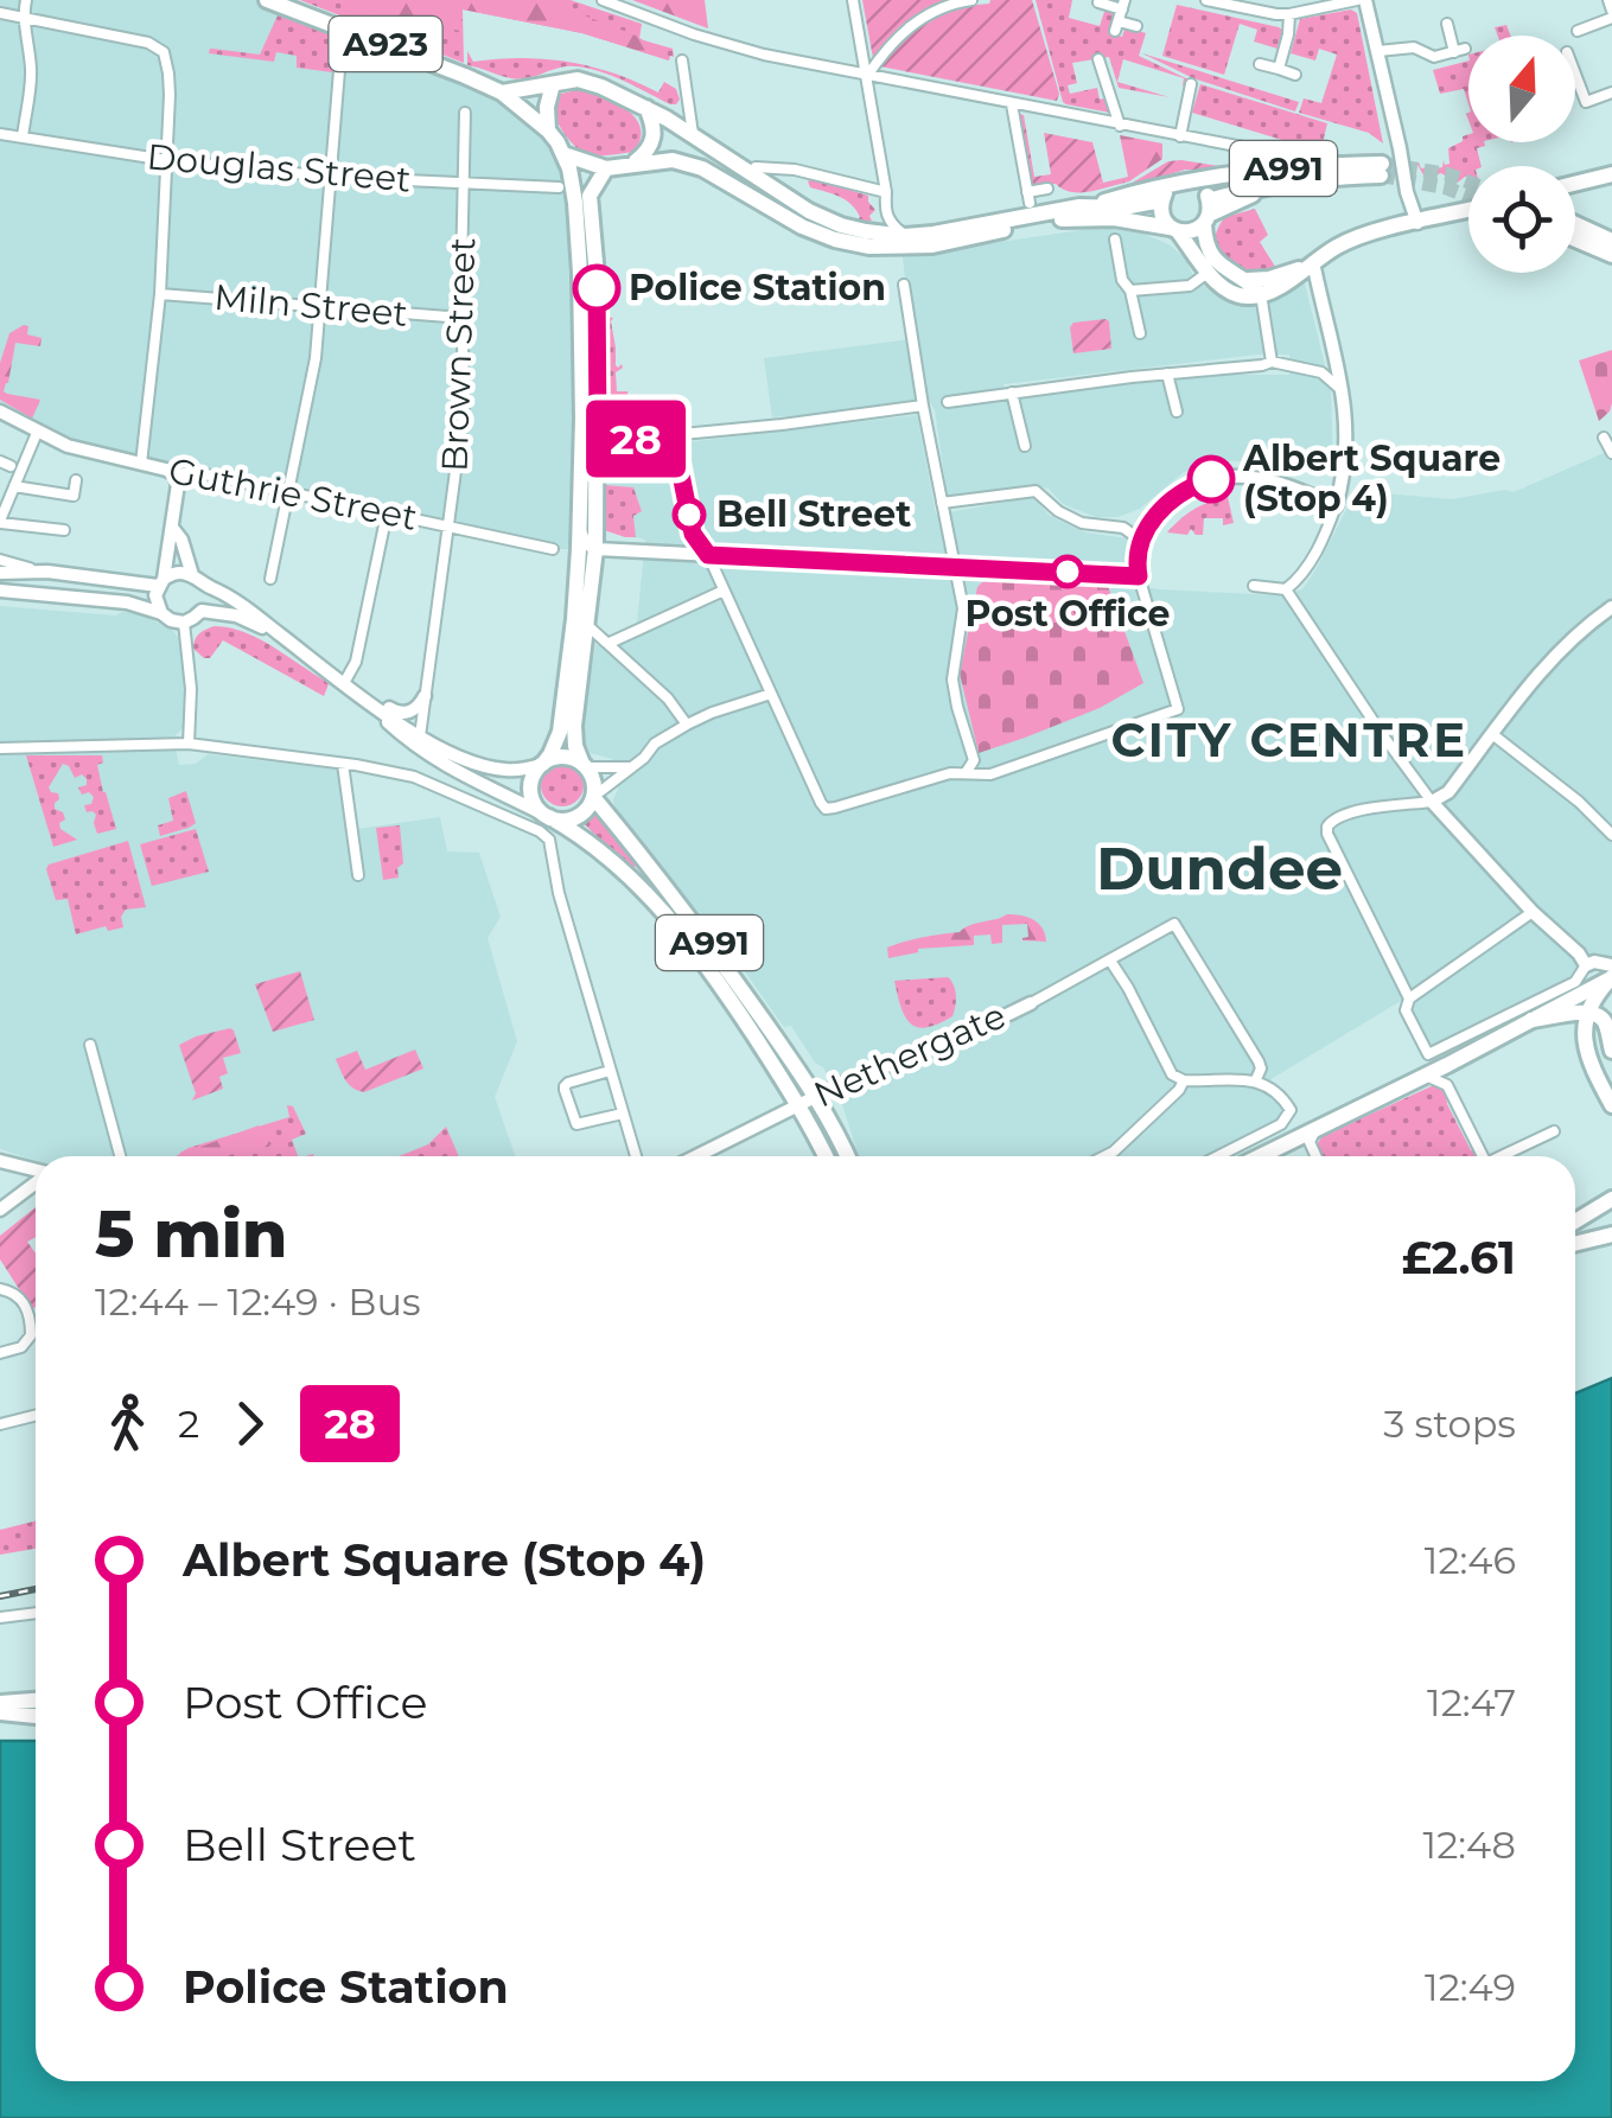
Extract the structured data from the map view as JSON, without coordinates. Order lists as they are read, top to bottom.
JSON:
{
  "streets": {
    "main road": ["A923", "A991"],
    "street": [
      "Douglas Street",
      "Miln Street",
      "Brown Street",
      "Guthrie Street",
      "Nethergate"
    ]
  },
  "crossings": [
    ["A923", "A991"],
    ["Douglas Street", "Brown Street"],
    ["A991", "Nethergate"],
    ["Miln Street", "Brown Street"],
    ["Brown Street", "Guthrie Street"]
  ],
  "districts": ["CITY CENTRE", "Dundee"],
  "places": [
    "Police Station",
    "Albert Square (Stop 4)",
    "Bell Street",
    "Post Office"
  ],
  "lines": ["bus line 28"],
  "north": "top",
  "page": {
    "on_map": "28",
    "heading": ["5 min", "12:44 – 12:49 · Bus", "£2.61"],
    "legs": ["2", "28", "3 stops"],
    "list": [
      {
        "name": "Albert Square (Stop 4)",
        "value": "12:46"
      },
      {
        "name": "Post Office",
        "value": "12:47"
      },
      {
        "name": "Bell Street",
        "value": "12:48"
      },
      {
        "name": "Police Station",
        "value": "12:49"
      }
    ]
  }
}
